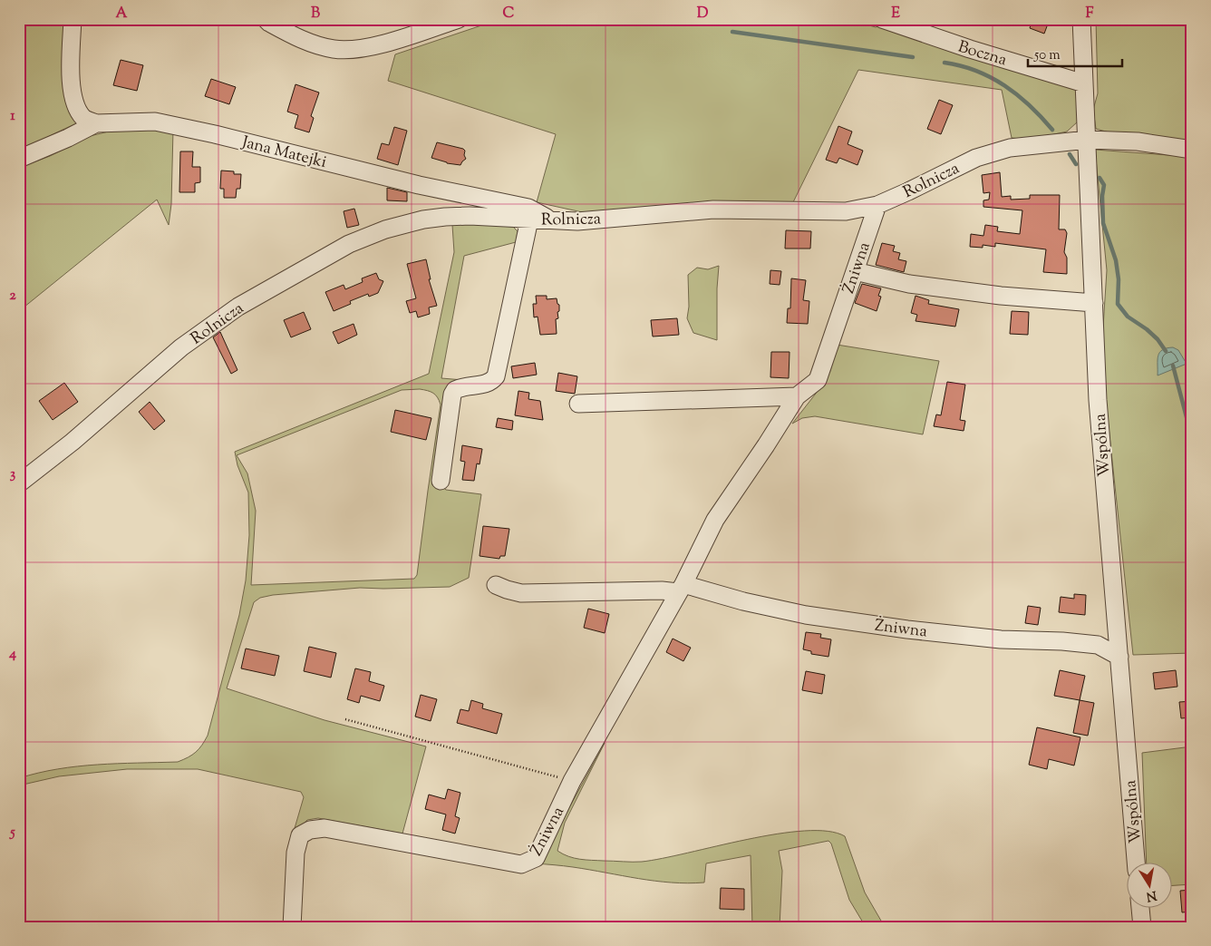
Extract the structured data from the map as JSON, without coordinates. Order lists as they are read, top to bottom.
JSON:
{
  "streets": {
    "street": [
      "Boczna",
      "Jana Matejki",
      "Rolnicza",
      "Żniwna",
      "Wspólna"
    ]
  },
  "crossings": [
    ["Boczna", "Wspólna"],
    ["Jana Matejki", "Rolnicza"],
    ["Rolnicza", "Żniwna"],
    ["Rolnicza", "Wspólna"],
    ["Żniwna", "Wspólna"]
  ],
  "scale_bar": "50 m",
  "north": "bottom",
  "grid": {
    "columns": [
      "A",
      "B",
      "C",
      "D",
      "E",
      "F"
    ],
    "rows": [
      "1",
      "2",
      "3",
      "4",
      "5"
    ]
  }
}
